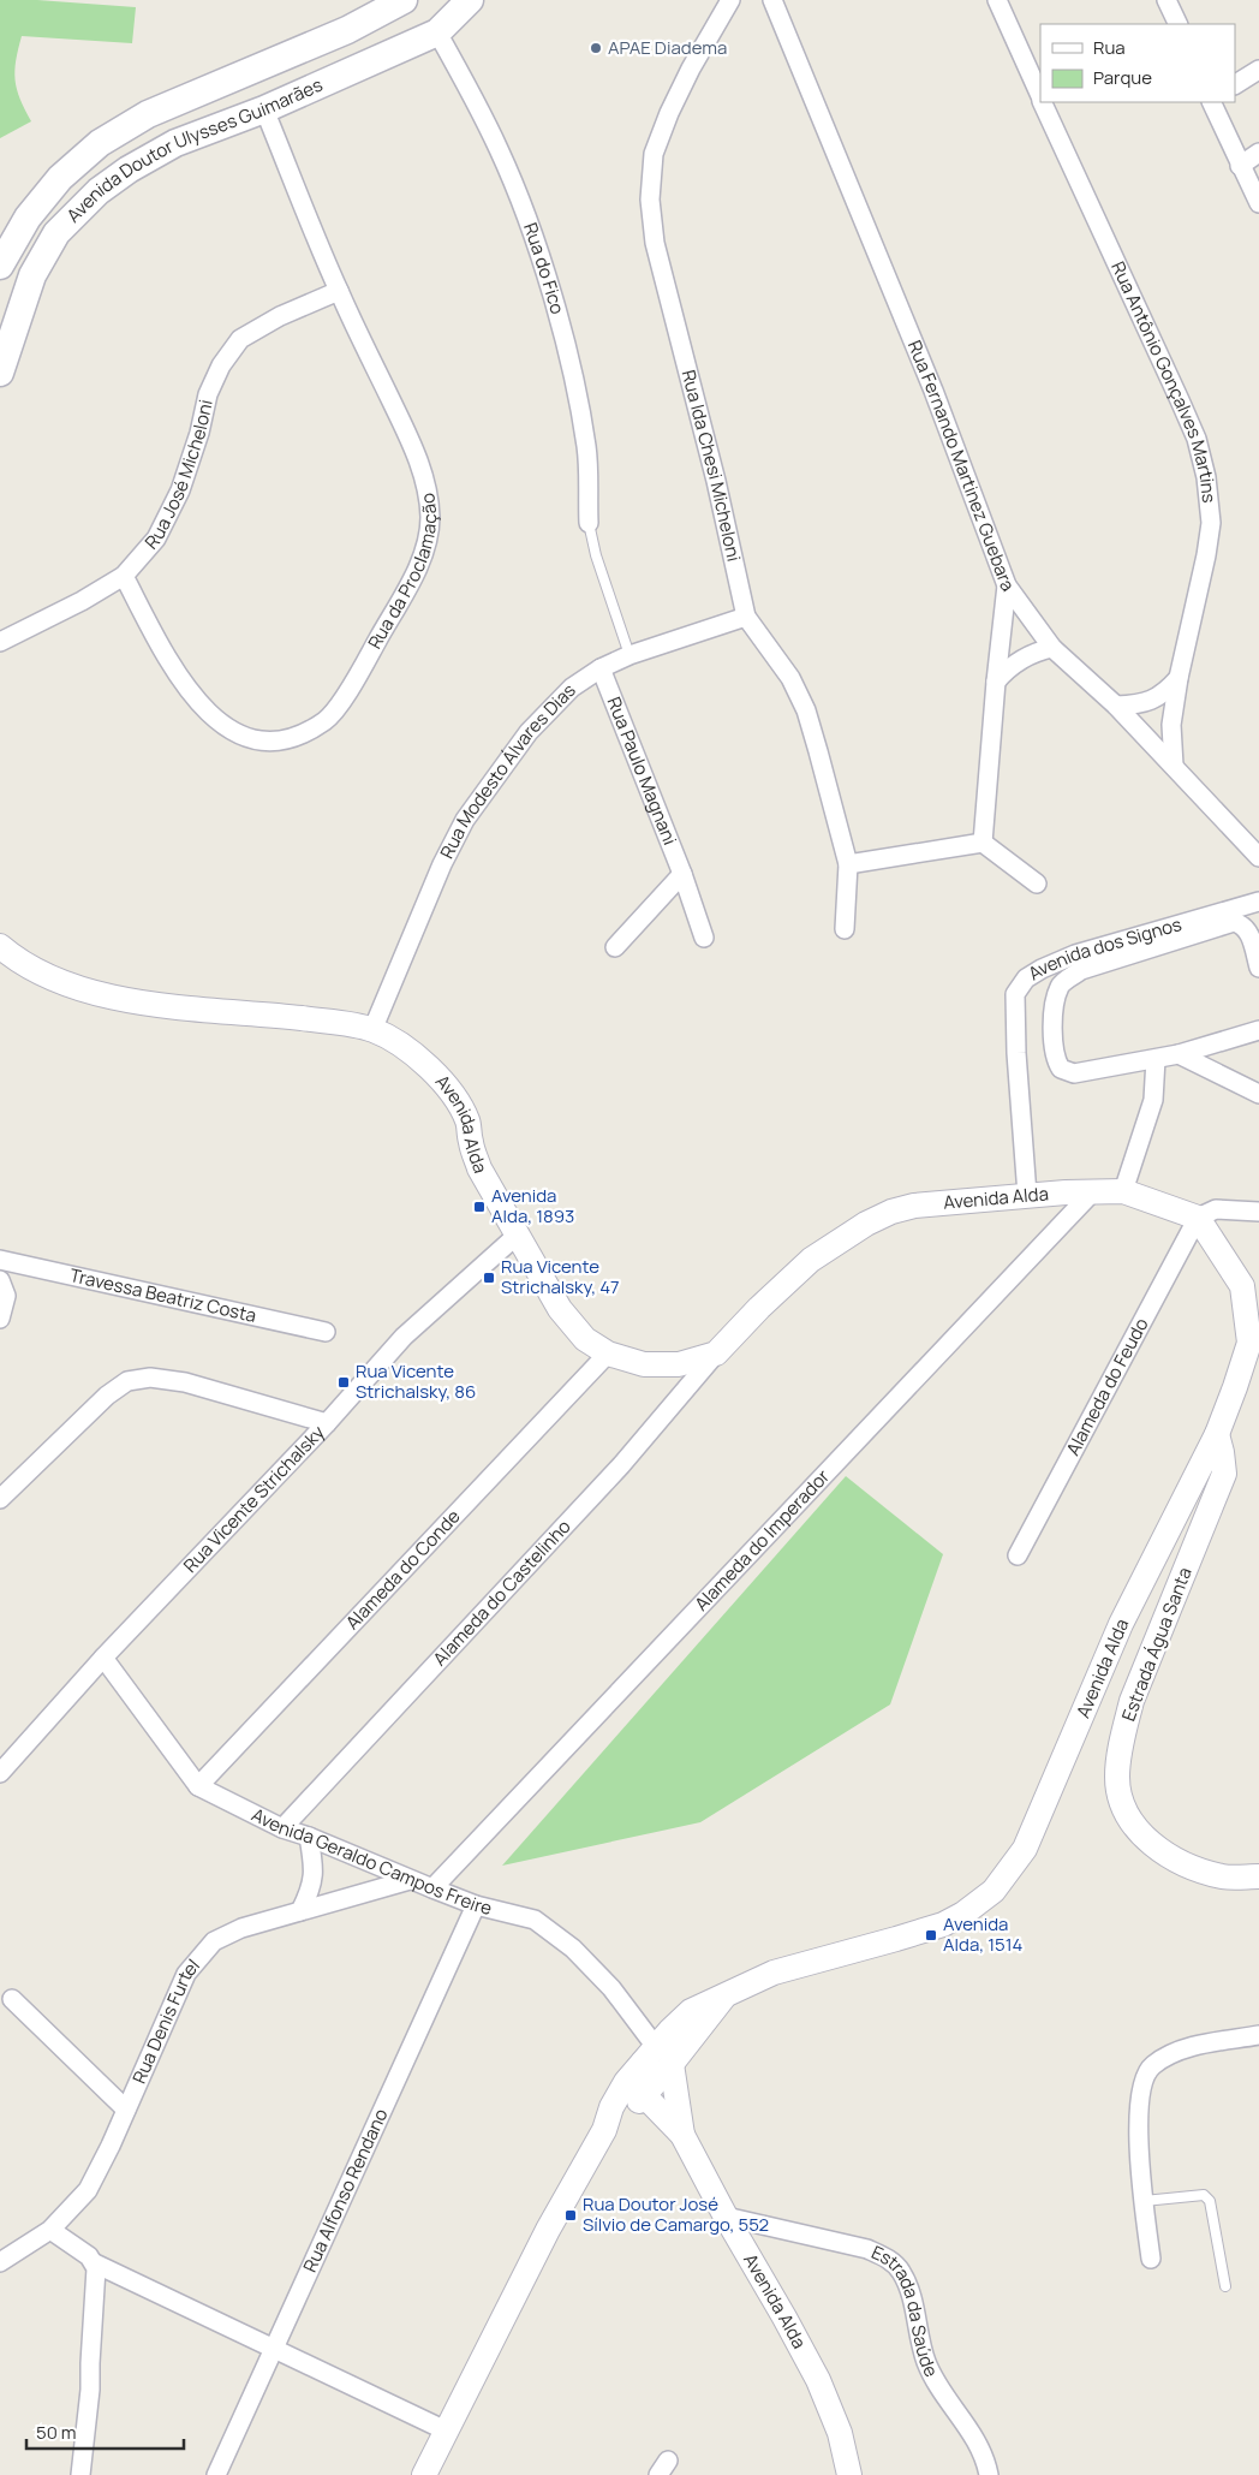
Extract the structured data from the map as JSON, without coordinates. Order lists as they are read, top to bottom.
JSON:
{
  "streets": {
    "main road": ["Avenida Doutor Ulysses Guimarães"],
    "street": [
      "Rua do Fico",
      "Rua Antônio Gonçalves Martins",
      "Rua Fernando Martinez Guebara",
      "Rua Ida Chesi Micheloni",
      "Rua José Micheloni",
      "Rua da Proclamação",
      "Rua Paulo Magnani",
      "Rua Modesto Álvares Dias",
      "Avenida dos Signos",
      "Avenida Alda",
      "Travessa Beatriz Costa",
      "Alameda do Feudo",
      "Rua Vicente Strichalsky",
      "Alameda do Imperador",
      "Alameda do Conde",
      "Alameda do Castelinho",
      "Estrada Água Santa",
      "Avenida Geraldo Campos Freire",
      "Rua Denis Furtel",
      "Rua Alfonso Rendano",
      "Estrada da Saúde"
    ]
  },
  "crossings": [
    ["Avenida Doutor Ulysses Guimarães", "Rua do Fico"],
    ["Avenida Doutor Ulysses Guimarães", "Rua da Proclamação"],
    ["Rua Antônio Gonçalves Martins", "Rua Fernando Martinez Guebara"],
    ["Rua Ida Chesi Micheloni", "Rua Modesto Álvares Dias"],
    ["Rua José Micheloni", "Rua da Proclamação"],
    ["Rua Paulo Magnani", "Rua Modesto Álvares Dias"],
    ["Rua Modesto Álvares Dias", "Avenida Alda"],
    ["Avenida dos Signos", "Avenida Alda"],
    ["Avenida Alda", "Alameda do Feudo"],
    ["Avenida Alda", "Rua Vicente Strichalsky"],
    ["Avenida Alda", "Alameda do Imperador"],
    ["Avenida Alda", "Alameda do Conde"],
    ["Avenida Alda", "Alameda do Castelinho"],
    ["Avenida Alda", "Estrada Água Santa"],
    ["Avenida Alda", "Avenida Geraldo Campos Freire"],
    ["Avenida Alda", "Estrada da Saúde"],
    ["Rua Vicente Strichalsky", "Avenida Geraldo Campos Freire"],
    ["Alameda do Imperador", "Avenida Geraldo Campos Freire"],
    ["Alameda do Conde", "Avenida Geraldo Campos Freire"],
    ["Alameda do Castelinho", "Avenida Geraldo Campos Freire"],
    ["Avenida Geraldo Campos Freire", "Rua Denis Furtel"],
    ["Avenida Geraldo Campos Freire", "Rua Alfonso Rendano"]
  ],
  "places": {
    "other": ["APAE Diadema"],
    "transit": [
      "Avenida Alda, 1893",
      "Rua Vicente Strichalsky, 47",
      "Rua Vicente Strichalsky, 86",
      "Avenida Alda, 1514",
      "Rua Doutor José Sílvio de Camargo, 552"
    ]
  },
  "legend": ["Rua", "Parque"],
  "scale_bar": "50 m"
}
